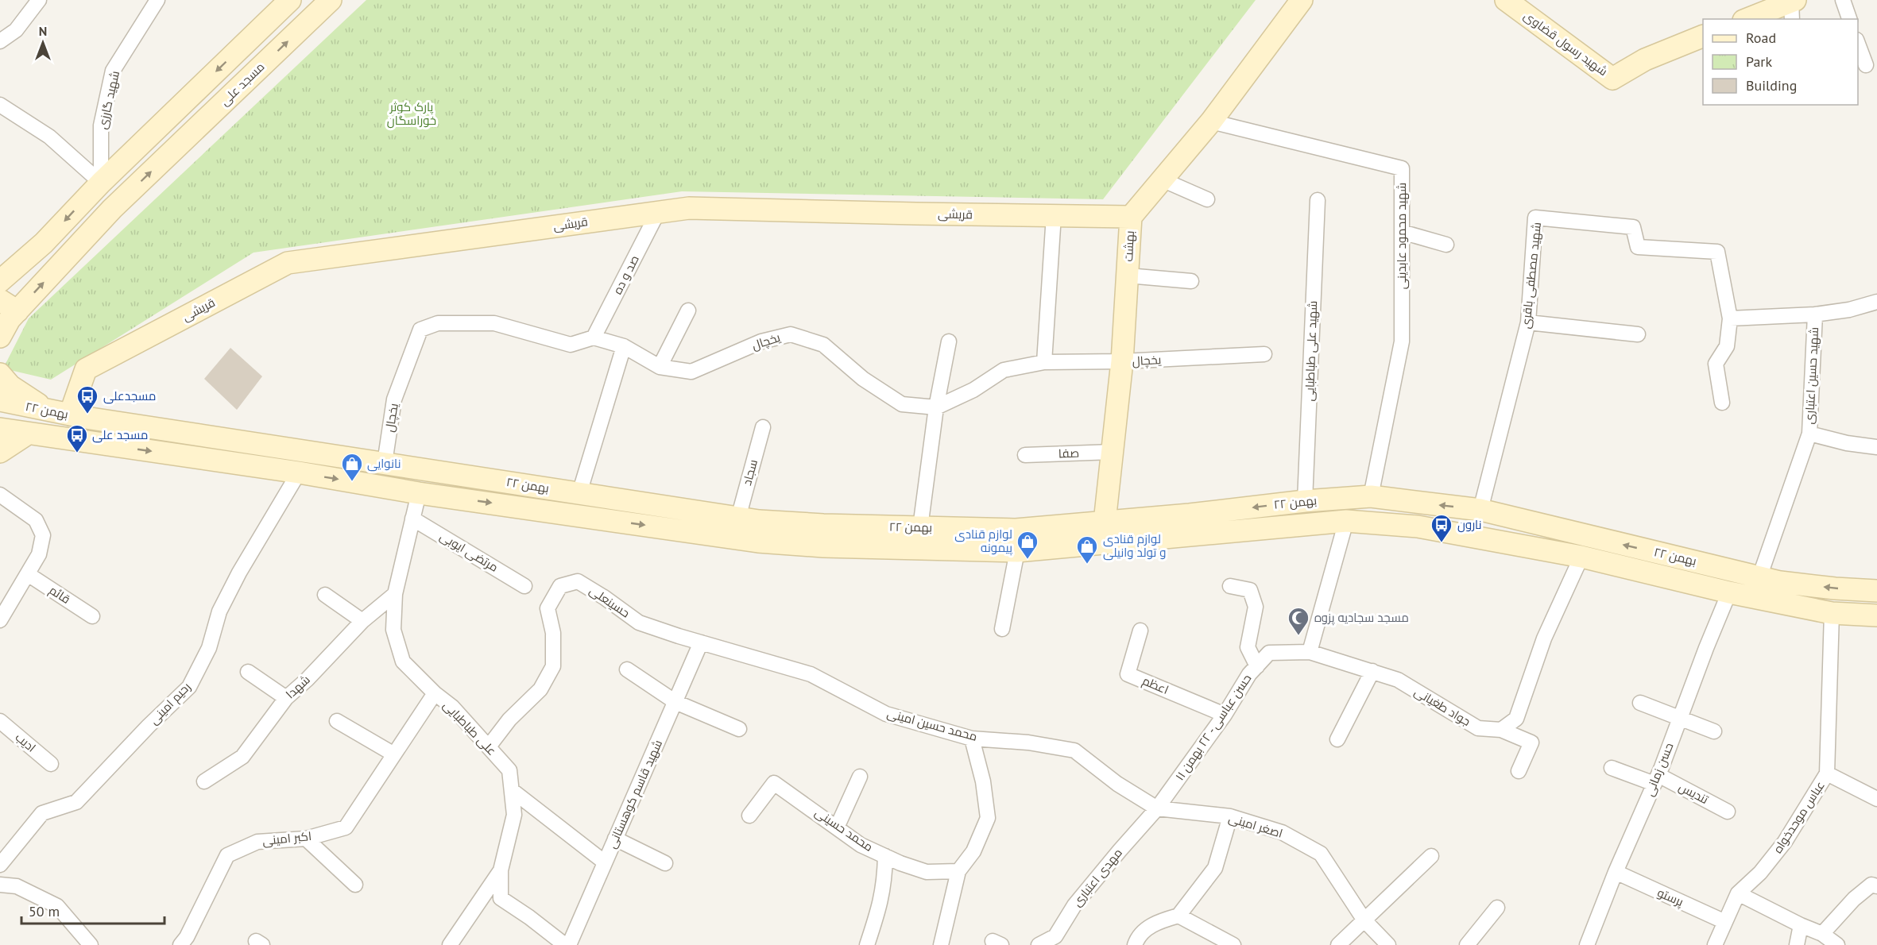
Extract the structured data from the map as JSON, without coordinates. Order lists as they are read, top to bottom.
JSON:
{
  "streets": {
    "main road": [
      "شهید رسول قضاوی",
      "مسجد علی",
      "قریشی",
      "بهشت",
      "۲۲ بهمن"
    ],
    "street": [
      "شهید گارزی",
      "شهید محمود عابدینی",
      "صد و ده",
      "شهید مصطفی باقری",
      "یخچال",
      "شهید علی طباطبایی",
      "شهید حسین اعتباری",
      "صفا",
      "سجاد",
      "مرتضی ایوبی",
      "قائم",
      "حسینعلی",
      "اعظم",
      "شهدا",
      "رحیم امینی",
      "جواد طغیانی",
      "محمد حسین امینی",
      "حسن عباسی - ۲۲ بهمن ۱۱",
      "علی طباطبایی",
      "ادیب",
      "حسن زمانی",
      "تندیس",
      "شهید قاسم کوهستانی",
      "عباس موحدخواه",
      "اصغر امینی",
      "محمد حسینی",
      "اکبر امینی",
      "مهدی اعتباری",
      "پرستو"
    ]
  },
  "crossings": [
    ["قریشی", "بهشت"],
    ["قریشی", "صد و ده"],
    ["قریشی", "۲۲ بهمن"],
    ["شهید محمود عابدینی", "بهشت"],
    ["شهید محمود عابدینی", "۲۲ بهمن"],
    ["بهشت", "یخچال"],
    ["بهشت", "۲۲ بهمن"],
    ["بهشت", "صفا"],
    ["صد و ده", "یخچال"],
    ["شهید مصطفی باقری", "۲۲ بهمن"],
    ["یخچال", "۲۲ بهمن"],
    ["شهید علی طباطبایی", "۲۲ بهمن"],
    ["شهید حسین اعتباری", "۲۲ بهمن"],
    ["۲۲ بهمن", "سجاد"],
    ["۲۲ بهمن", "رحیم امینی"],
    ["۲۲ بهمن", "علی طباطبایی"],
    ["۲۲ بهمن", "حسن زمانی"],
    ["۲۲ بهمن", "عباس موحدخواه"],
    ["مرتضی ایوبی", "علی طباطبایی"],
    ["حسینعلی", "محمد حسین امینی"],
    ["حسینعلی", "علی طباطبایی"],
    ["حسینعلی", "شهید قاسم کوهستانی"],
    ["اعظم", "حسن عباسی - ۲۲ بهمن ۱۱"],
    ["شهدا", "علی طباطبایی"],
    ["جواد طغیانی", "حسن عباسی - ۲۲ بهمن ۱۱"],
    ["محمد حسین امینی", "حسن عباسی - ۲۲ بهمن ۱۱"],
    ["محمد حسین امینی", "شهید قاسم کوهستانی"],
    ["محمد حسین امینی", "اصغر امینی"],
    ["محمد حسین امینی", "مهدی اعتباری"],
    ["حسن عباسی - ۲۲ بهمن ۱۱", "اصغر امینی"],
    ["حسن عباسی - ۲۲ بهمن ۱۱", "مهدی اعتباری"],
    ["علی طباطبایی", "شهید قاسم کوهستانی"],
    ["علی طباطبایی", "اکبر امینی"],
    ["حسن زمانی", "تندیس"],
    ["حسن زمانی", "پرستو"],
    ["عباس موحدخواه", "پرستو"],
    ["اصغر امینی", "مهدی اعتباری"]
  ],
  "parks": ["پارک کوثر خوراسگان"],
  "places": {
    "bus stop": ["مسجدعلی", "مسجد علی", "نارون"],
    "shop": ["نانوایی", "لوازم قنادی پیمونه", "لوازم قنادی و تولد وانیلی"],
    "mosque": ["مسجد سجادیه پزوه"]
  },
  "legend": ["Road", "Park", "Building"],
  "scale_bar": "50 m",
  "north": "top"
}
